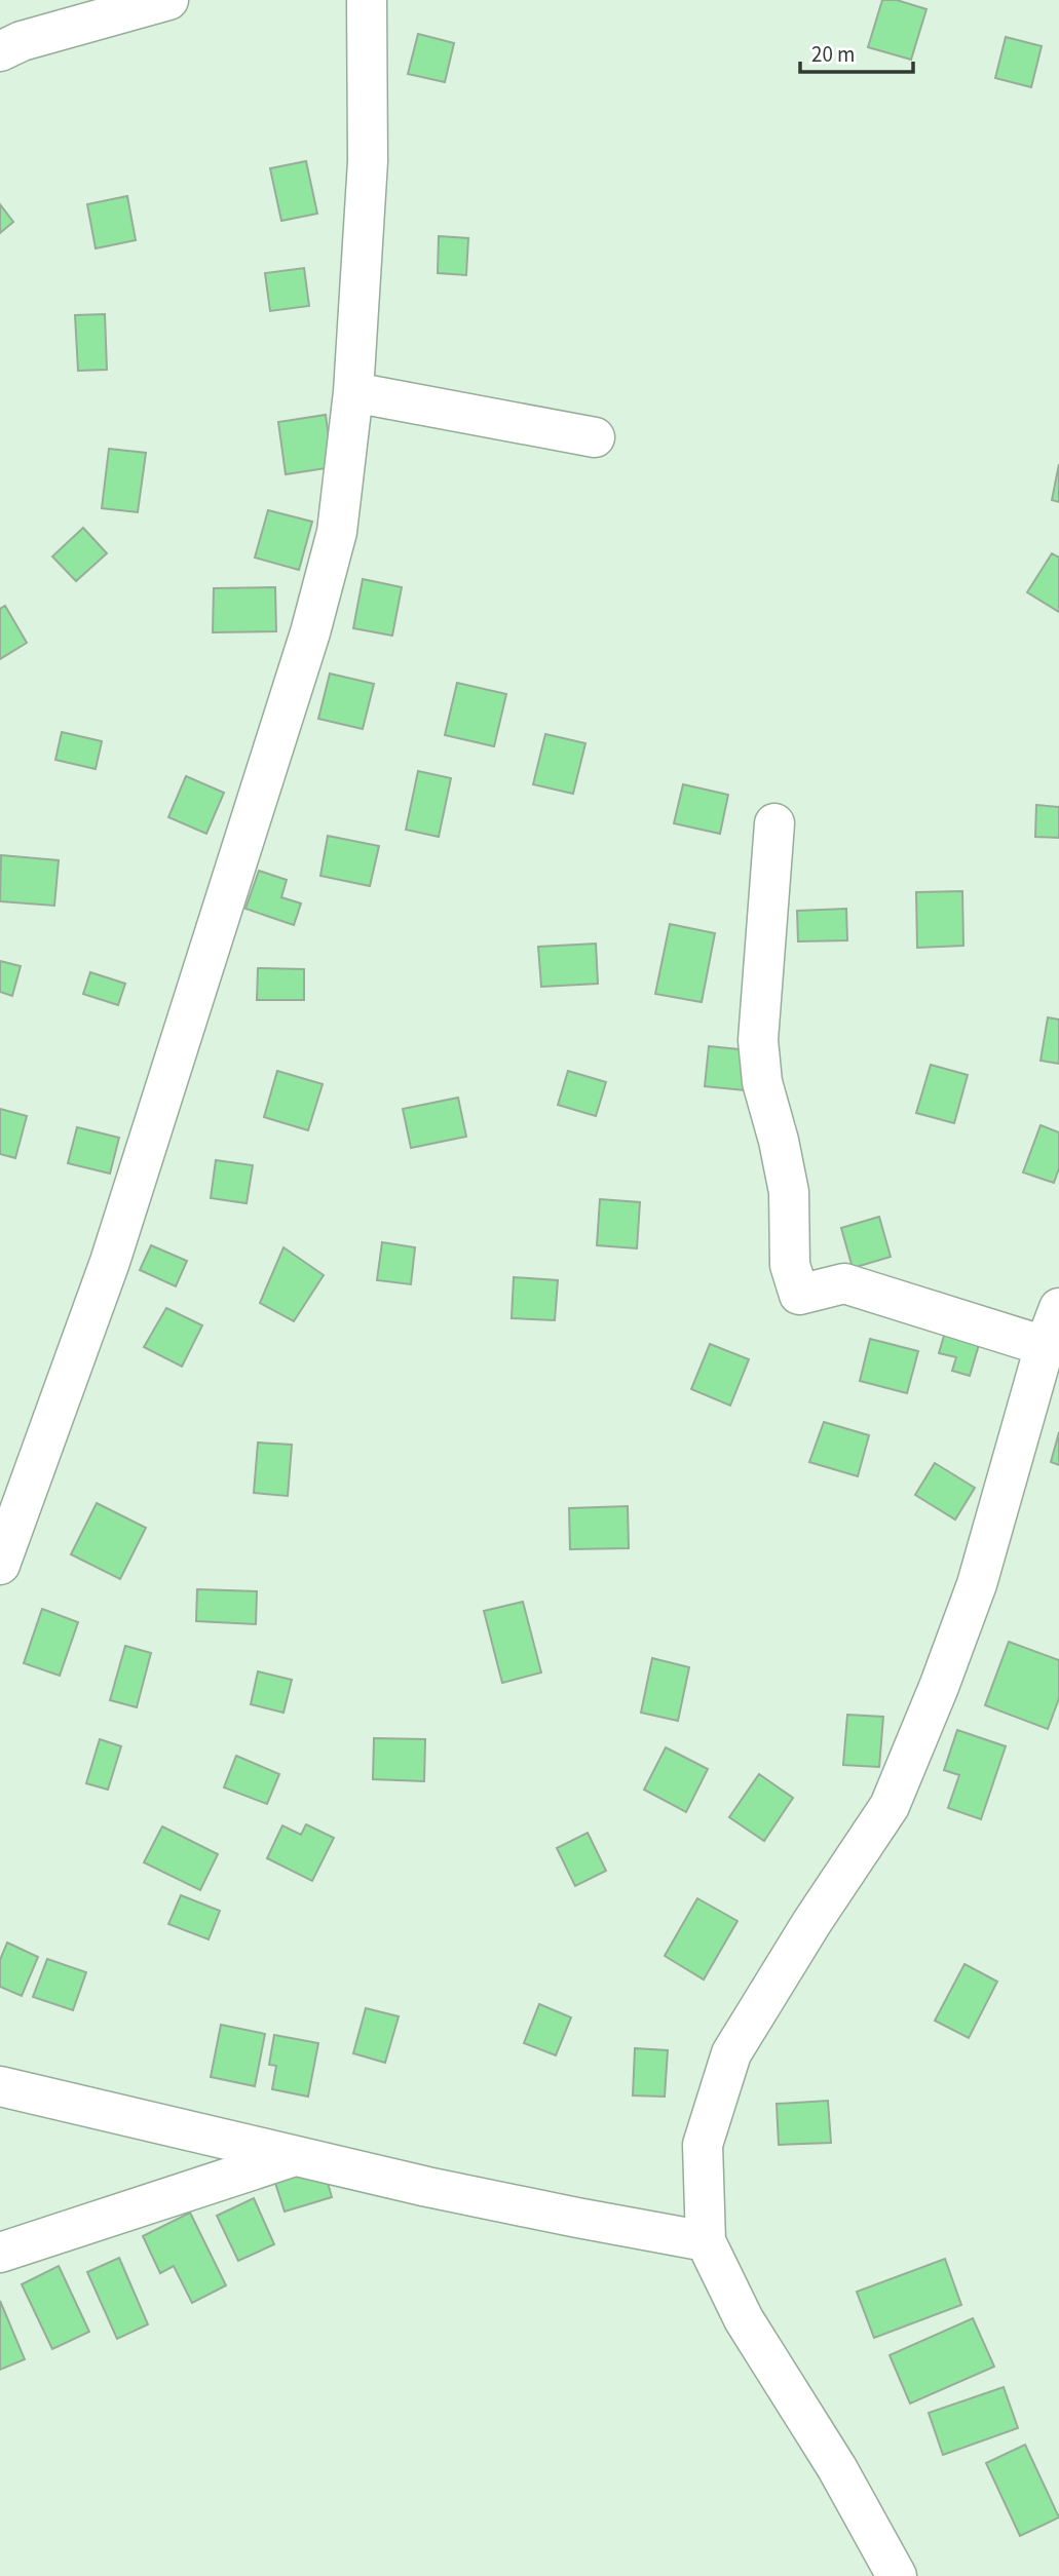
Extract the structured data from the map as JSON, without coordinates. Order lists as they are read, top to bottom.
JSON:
{
  "scale_bar": "20 m"
}
